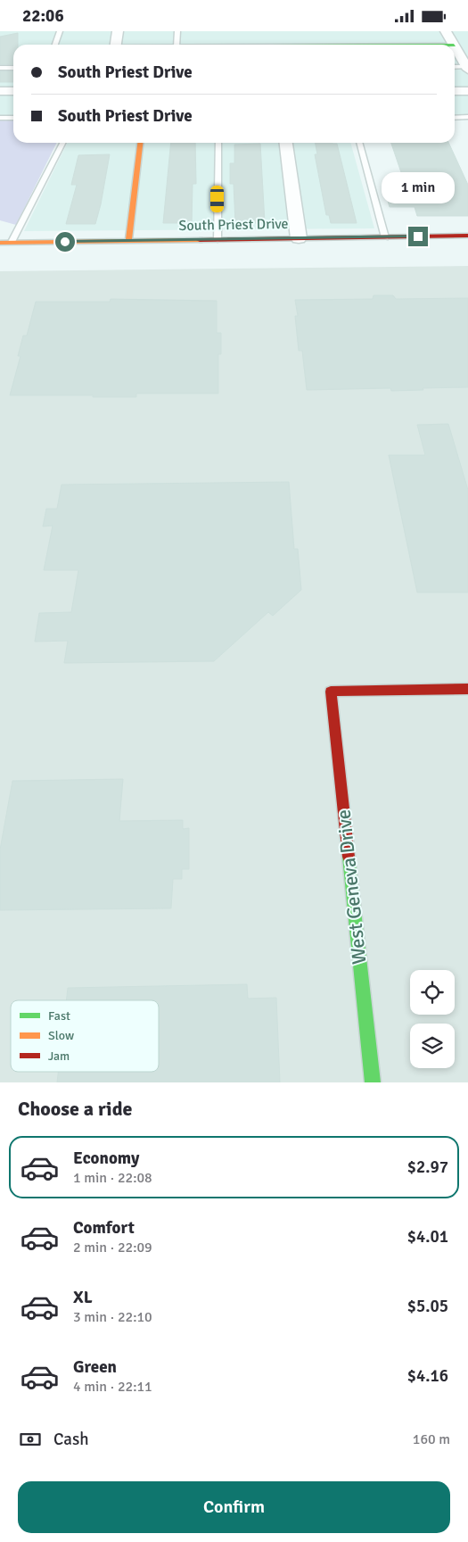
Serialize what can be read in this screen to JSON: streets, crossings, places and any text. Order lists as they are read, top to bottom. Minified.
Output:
{"streets":{"street":["South Priest Drive","West Geneva Drive"]},"legend":["Fast","Slow","Jam"],"page":{"status":"22:06","banner":["South Priest Drive","South Priest Drive"],"bubble":"1 min","heading":"Choose a ride","list":[{"name":"Economy","note":"1 min · 22:08","value":"$2.97"},{"name":"Comfort","note":"2 min · 22:09","value":"$4.01"},{"name":"XL","note":"3 min · 22:10","value":"$5.05"},{"name":"Green","note":"4 min · 22:11","value":"$4.16"}],"pay":["Cash","160 m"],"buttons":"Confirm"}}
